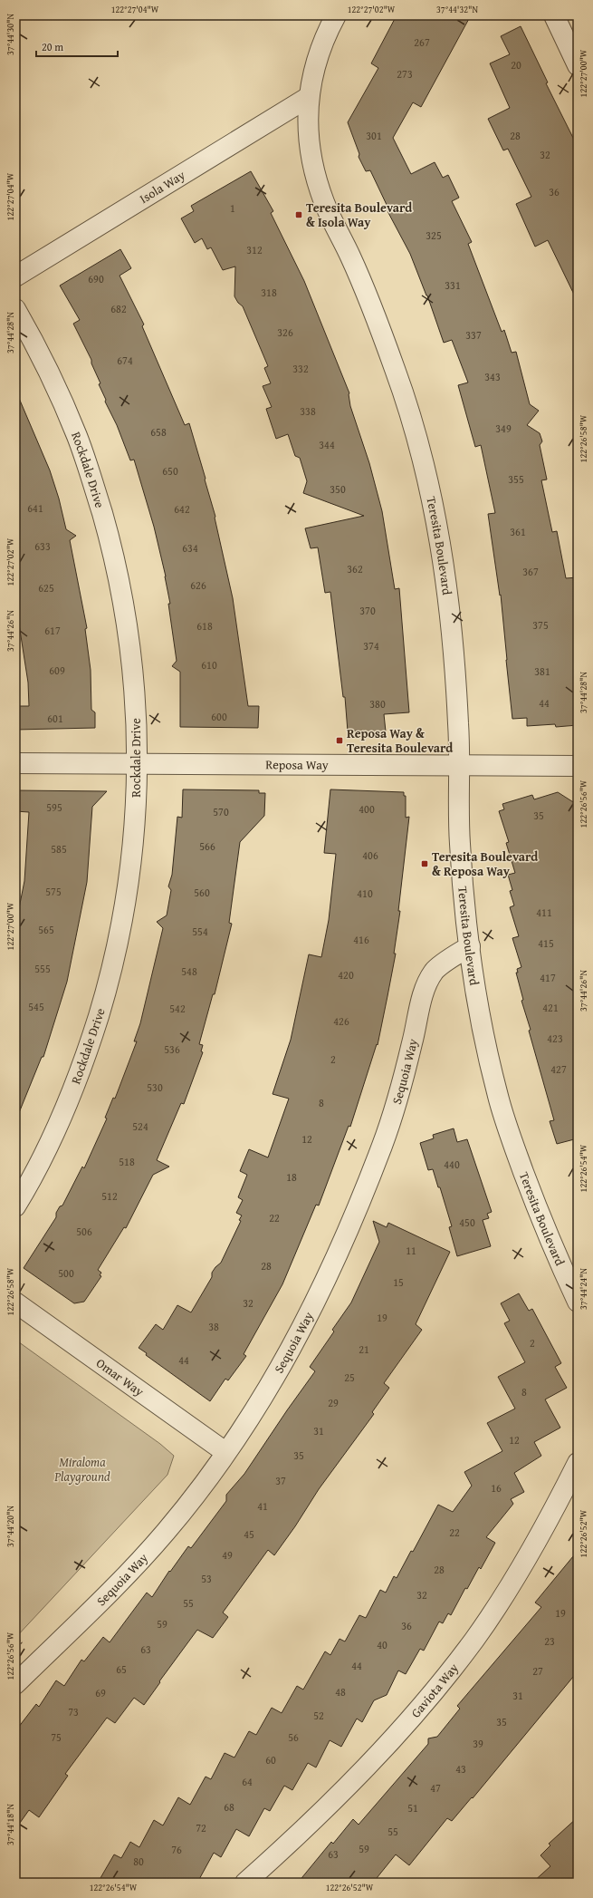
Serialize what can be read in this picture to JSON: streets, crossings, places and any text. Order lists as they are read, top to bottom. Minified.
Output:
{"streets":{"street":["Isola Way","Rockdale Drive","Teresita Boulevard","Reposa Way","Sequoia Way","Omar Way","Gaviota Way"]},"crossings":[["Isola Way","Teresita Boulevard"],["Rockdale Drive","Reposa Way"],["Teresita Boulevard","Reposa Way"],["Teresita Boulevard","Sequoia Way"],["Sequoia Way","Omar Way"]],"parks":["Miraloma Playground"],"places":{"transit":["Teresita Boulevard & Isola Way","Reposa Way & Teresita Boulevard","Teresita Boulevard & Reposa Way"]},"house_numbers":["267","20","273","301","28","32","36","1","325","312","690","331","318","682","326","337","674","332","343","338","349","658","344","650","355","350","641","642","361","633","634","362","367","626","625","370","375","618","617","374","610","609","381","44","380","600","601","595","400","570","35","566","585","406","575","560","410","411","565","554","416","415","555","548","420","417","545","421","542","426","423","536","2","427","530","8","524","12","518","440","18","512","22","450","506","11","28","500","15","32","19","38","2","21","44","25","8","29","31","12","35","37","16","41","22","45","49","28","53","32","55","19","59","36","23","40","63","44","65","27","48","69","31","73","52","35","75","56","39","60","43","64","47","68","51","72","55","59","76","63","80"],"scale_bar":"20 m","coordinates":["122°27'04\"W","122°27'02\"W","37°44'32\"N","37°44'30\"N","122°27'00\"W","37°44'28\"N","122°26'58\"W","37°44'26\"N","122°26'56\"W","122°26'54\"W","37°44'24\"N","37°44'20\"N","122°26'52\"W","37°44'18\"N"]}
